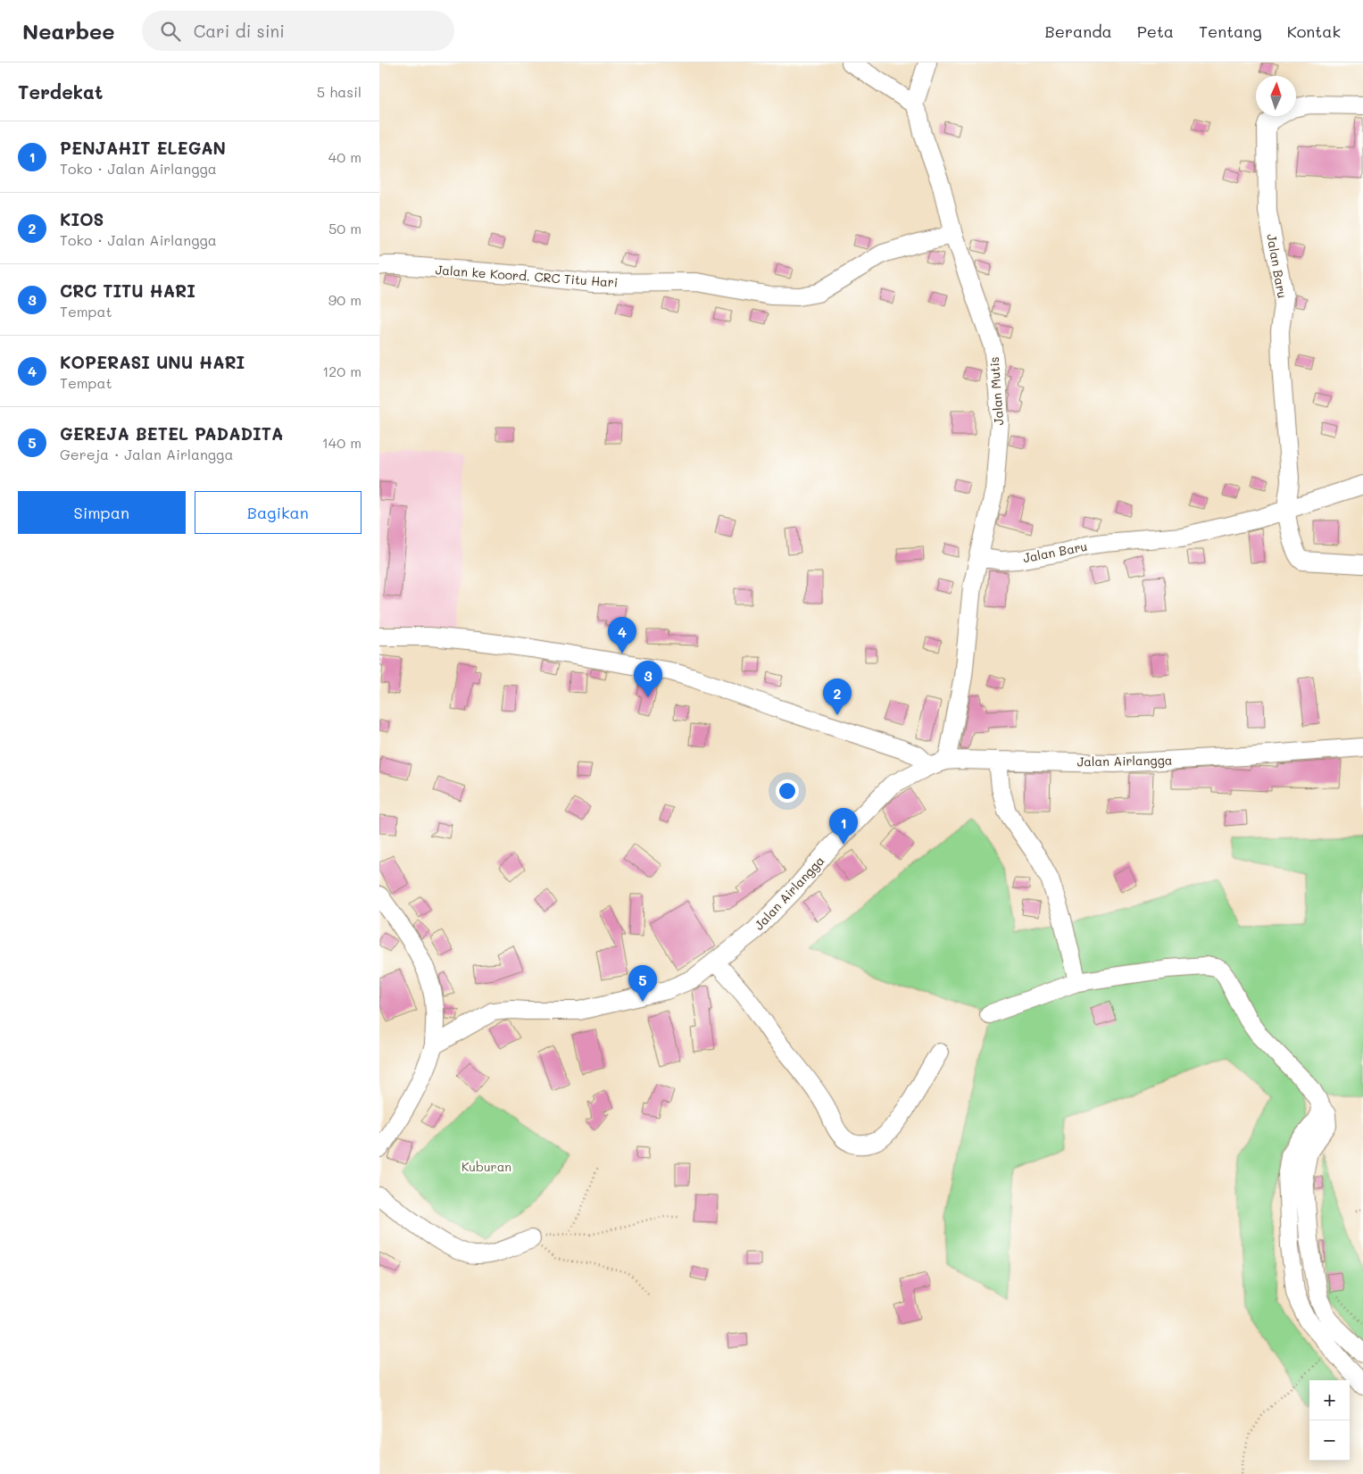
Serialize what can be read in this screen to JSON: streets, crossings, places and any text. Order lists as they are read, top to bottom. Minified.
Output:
{"streets":{"street":["Jalan Baru","Jalan ke Koord. CRC Titu Hari","Jalan Mutis","Jalan Airlangga"]},"crossings":[["Jalan Baru","Jalan Mutis"],["Jalan ke Koord. CRC Titu Hari","Jalan Mutis"],["Jalan Mutis","Jalan Airlangga"]],"parks":["Kuburan"],"north":"top","page":{"header":"Nearbee","search":"Cari di sini","nav":["Beranda","Peta","Tentang","Kontak"],"heading":["Terdekat","5 hasil"],"list":[{"mark":"1","name":"PENJAHIT ELEGAN","note":"Toko · Jalan Airlangga","value":"40 m"},{"mark":"2","name":"KIOS","note":"Toko · Jalan Airlangga","value":"50 m"},{"mark":"3","name":"CRC TITU HARI","note":"Tempat","value":"90 m"},{"mark":"4","name":"KOPERASI UNU HARI","note":"Tempat","value":"120 m"},{"mark":"5","name":"GEREJA BETEL PADADITA","note":"Gereja · Jalan Airlangga","value":"140 m"}],"buttons":["Simpan","Bagikan"],"pins":["4","3","2","1","5"],"map_buttons":["+","−"]}}
